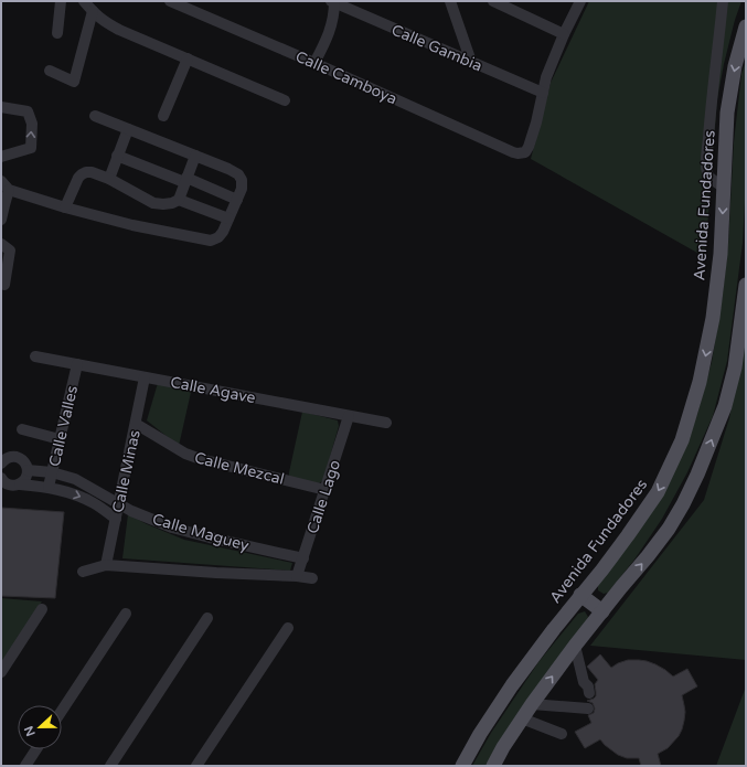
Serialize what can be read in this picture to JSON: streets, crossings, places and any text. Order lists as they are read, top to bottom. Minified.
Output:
{"streets":{"main road":["Avenida Fundadores"],"street":["Calle Gambia","Calle Camboya","Calle Agave","Calle Valles","Calle Mezcal","Calle Minas","Calle Lago","Calle Maguey"]},"crossings":[["Calle Gambia","Calle Camboya"],["Calle Agave","Calle Valles"],["Calle Agave","Calle Minas"],["Calle Agave","Calle Lago"],["Calle Valles","Calle Maguey"],["Calle Mezcal","Calle Minas"],["Calle Mezcal","Calle Lago"],["Calle Minas","Calle Maguey"],["Calle Lago","Calle Maguey"]],"north":"left"}
